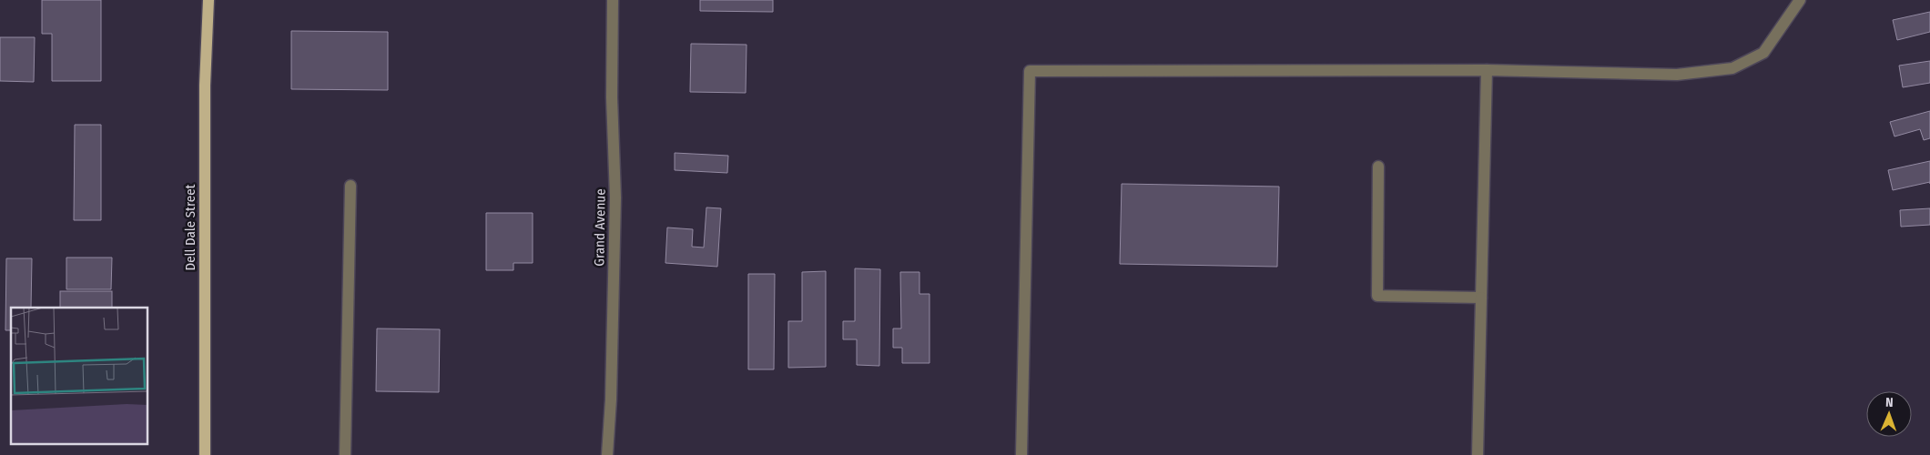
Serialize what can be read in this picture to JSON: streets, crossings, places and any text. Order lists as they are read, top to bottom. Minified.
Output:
{"streets":{"main road":["Dell Dale Street"],"street":["Grand Avenue"]},"north":"top"}
